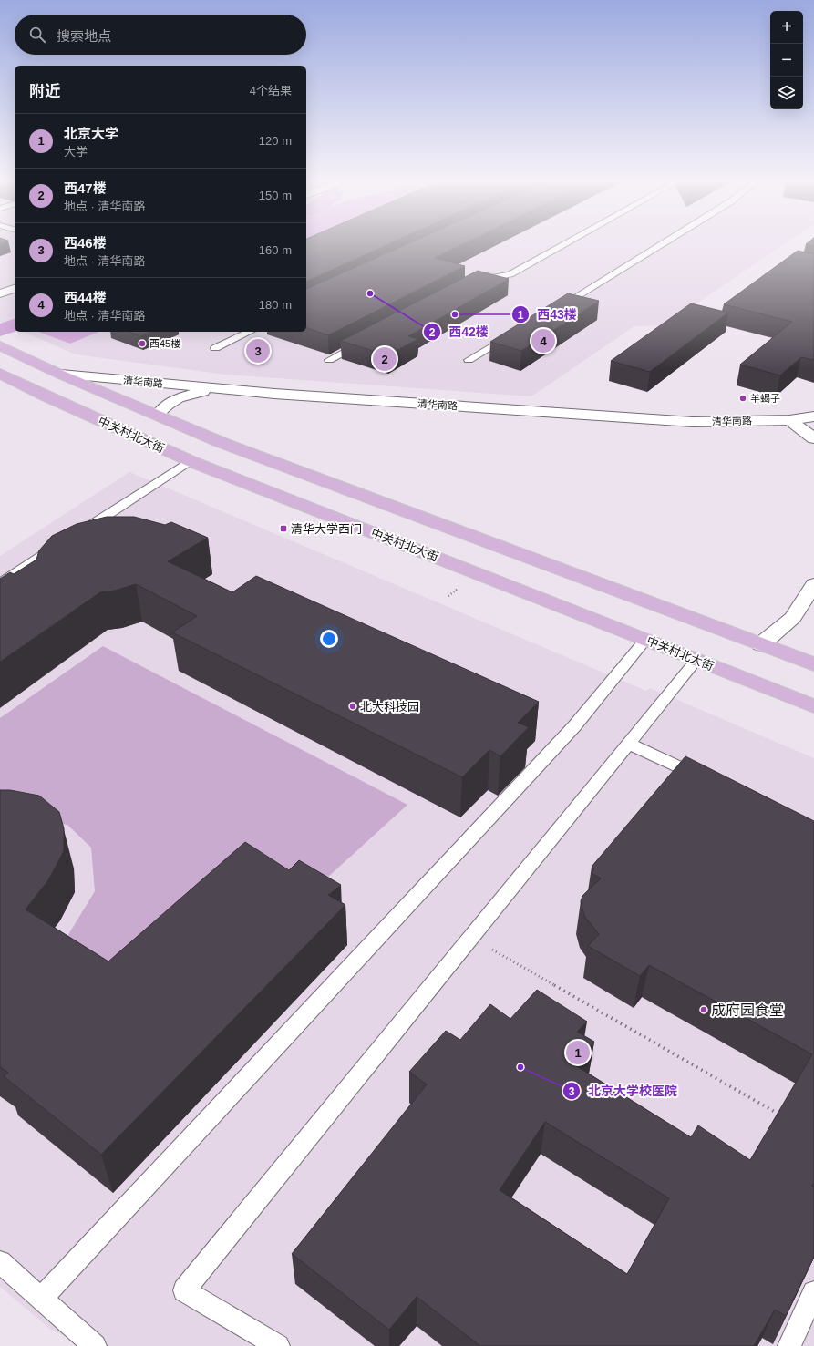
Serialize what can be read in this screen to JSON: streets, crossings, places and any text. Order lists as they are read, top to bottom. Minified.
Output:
{"streets":{"main road":["中关村北大街"],"street":["清华南路"]},"places":{"other":["西42楼","西43楼","西45楼","羊蝎子","北大科技园","成府园食堂","北京大学校医院"],"transit":["清华大学西门"]},"page":{"map_buttons":["+","−"],"search":"搜索地点","heading":["附近","4个结果"],"list":[{"mark":"1","name":"北京大学","note":"大学","value":"120 m"},{"mark":"2","name":"西47楼","note":"地点 · 清华南路","value":"150 m"},{"mark":"3","name":"西46楼","note":"地点 · 清华南路","value":"160 m"},{"mark":"4","name":"西44楼","note":"地点 · 清华南路","value":"180 m"}],"pins":["4","3","2","1"]}}
